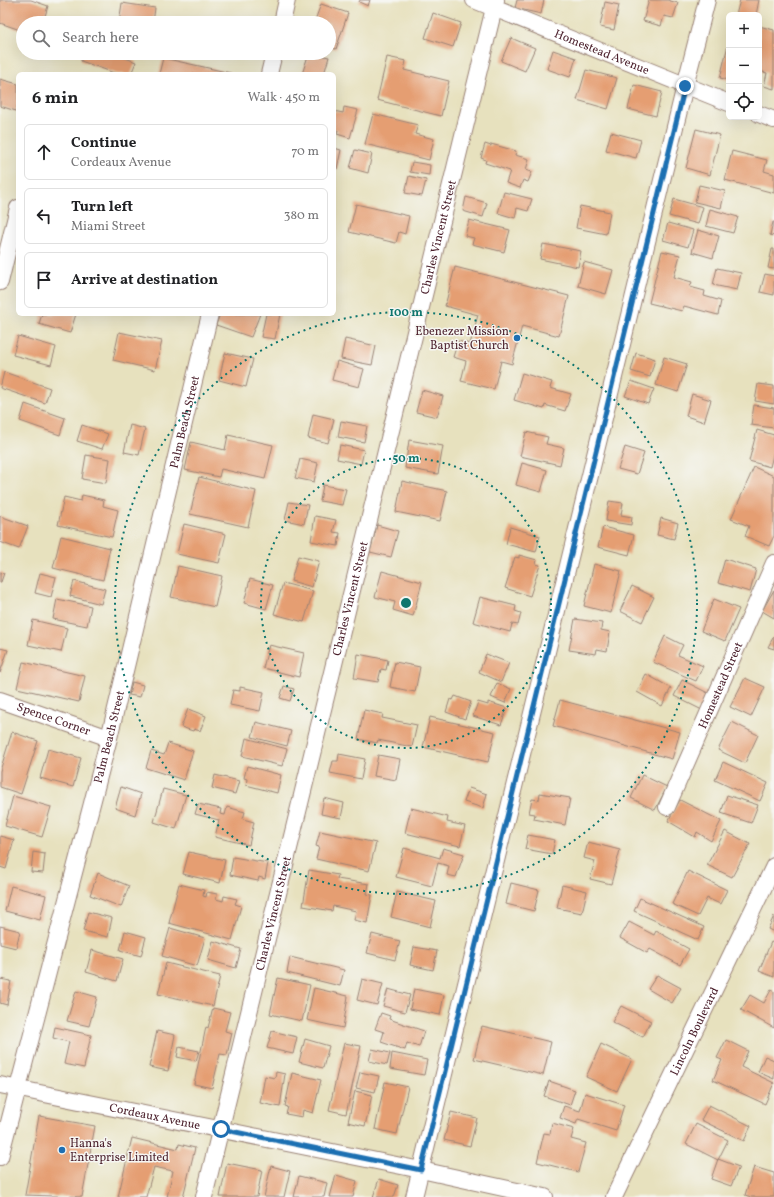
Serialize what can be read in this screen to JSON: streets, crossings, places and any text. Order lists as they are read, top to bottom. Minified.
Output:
{"streets":{"street":["Homestead Avenue","Charles Vincent Street","Palm Beach Street","Homestead Street","Spence Corner","Lincoln Boulevard","Cordeaux Avenue"]},"crossings":[["Homestead Avenue","Charles Vincent Street"],["Charles Vincent Street","Cordeaux Avenue"],["Palm Beach Street","Spence Corner"],["Palm Beach Street","Cordeaux Avenue"]],"places":["Ebenezer Mission Baptist Church","Hanna's Enterprise Limited"],"page":{"map_buttons":["+","−"],"search":"Search here","heading":["6 min","Walk · 450 m"],"list":[["Continue","Cordeaux Avenue","70 m"],["Turn left","Miami Street","380 m"],"Arrive at destination"]},"rings":["100 m","50 m"]}
